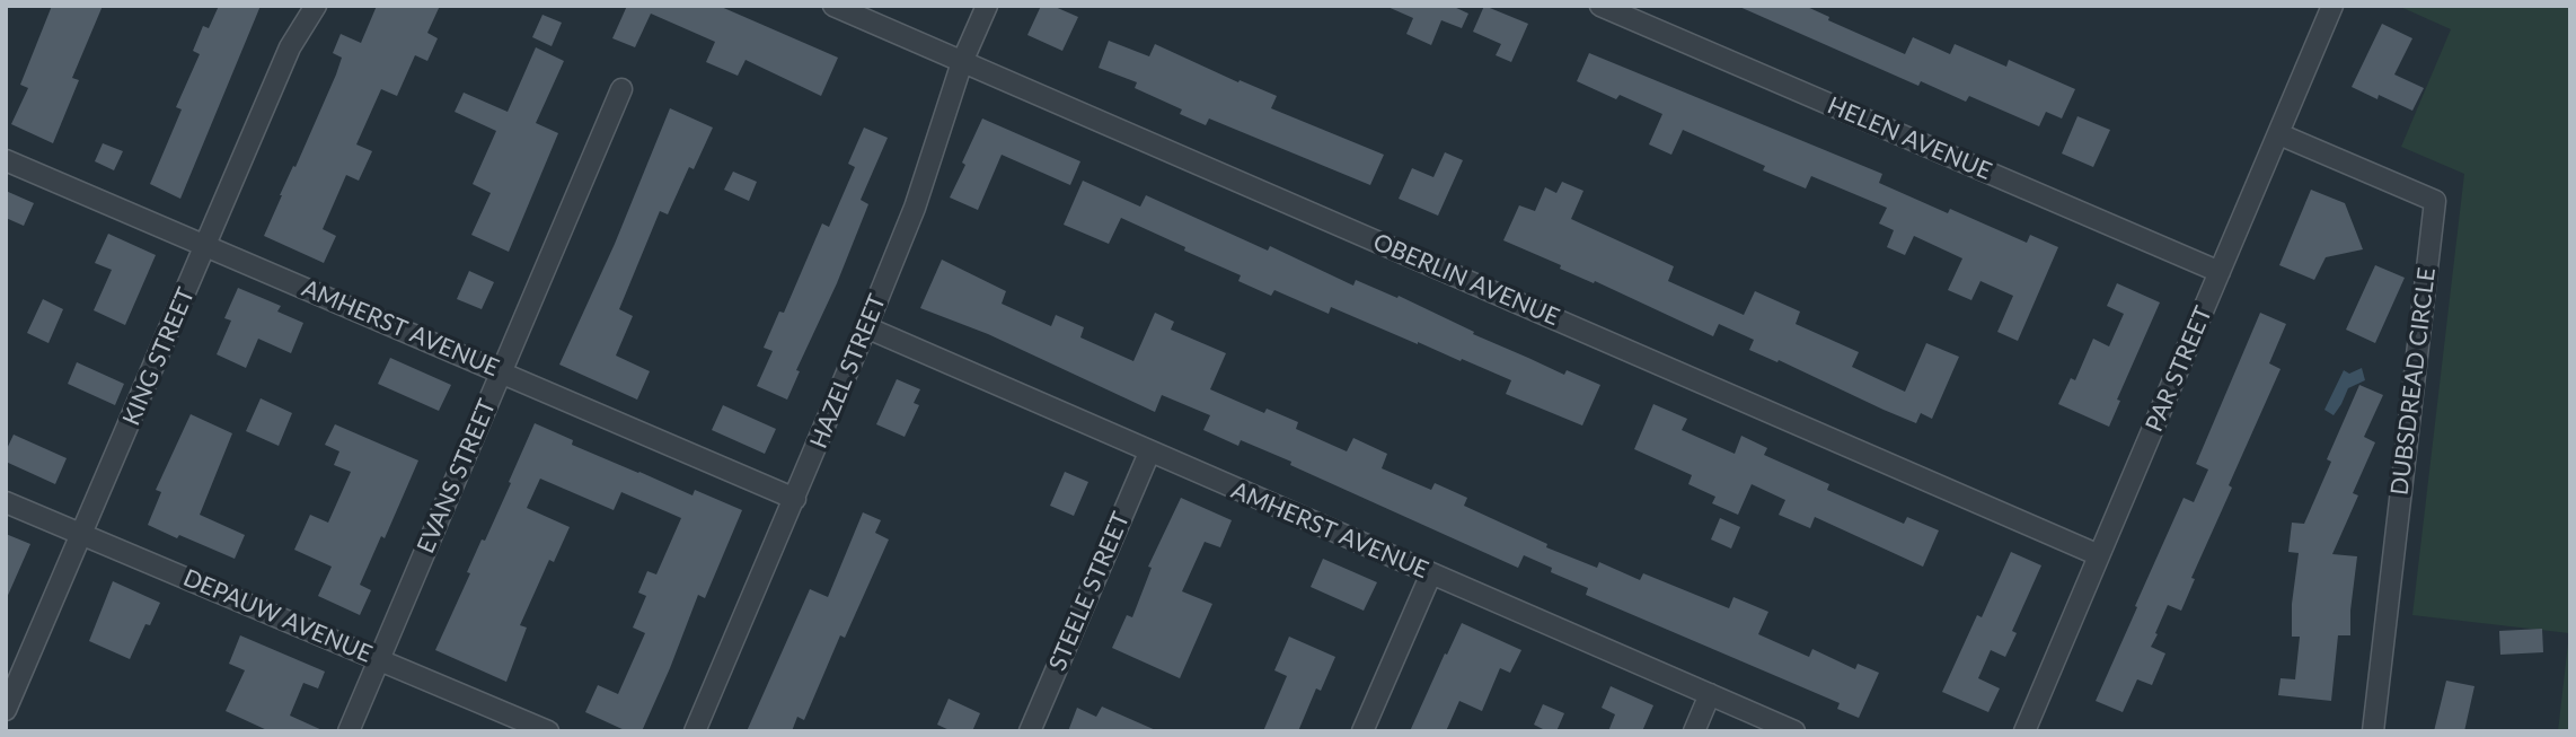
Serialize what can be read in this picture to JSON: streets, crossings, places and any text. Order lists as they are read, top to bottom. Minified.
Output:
{"streets":{"street":["HELEN AVENUE","OBERLIN AVENUE","AMHERST AVENUE","KING STREET","PAR STREET","HAZEL STREET","DUBSDREAD CIRCLE","EVANS STREET","STEELE STREET","DEPAUW AVENUE"]},"crossings":[["HELEN AVENUE","PAR STREET"],["OBERLIN AVENUE","PAR STREET"],["OBERLIN AVENUE","HAZEL STREET"],["AMHERST AVENUE","KING STREET"],["AMHERST AVENUE","HAZEL STREET"],["AMHERST AVENUE","EVANS STREET"],["AMHERST AVENUE","STEELE STREET"],["KING STREET","DEPAUW AVENUE"],["PAR STREET","DUBSDREAD CIRCLE"],["EVANS STREET","DEPAUW AVENUE"]]}
